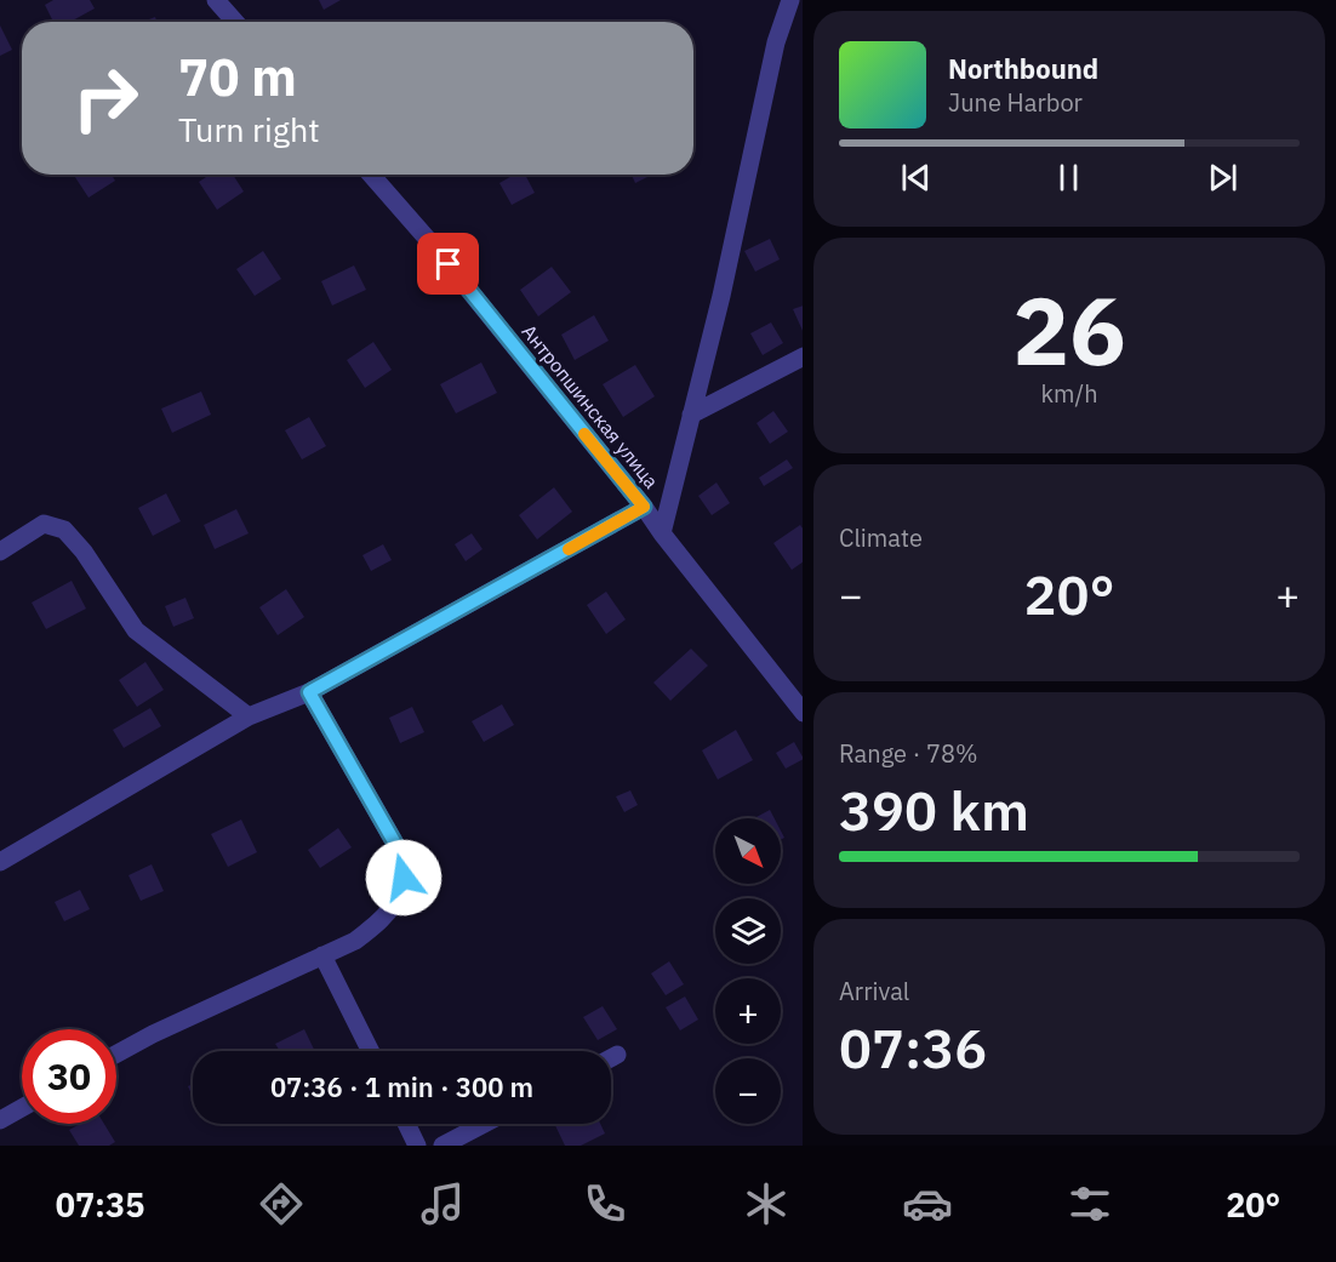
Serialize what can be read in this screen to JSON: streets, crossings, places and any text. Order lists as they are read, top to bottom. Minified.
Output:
{"streets":{"street":["Антропшинская улица"]},"north":"bottom right","page":{"turn":["70 m","Turn right"],"song":["Northbound","June Harbor"],"tile":[["26","km/h"],"Climate",["Range · 78%","390 km"],["Arrival","07:36"]],"heat":["−","20°","+"],"map_buttons":["+","−"],"limit":"30","trip":"07:36 · 1 min · 300 m","tabs":["07:35","20°"]}}
